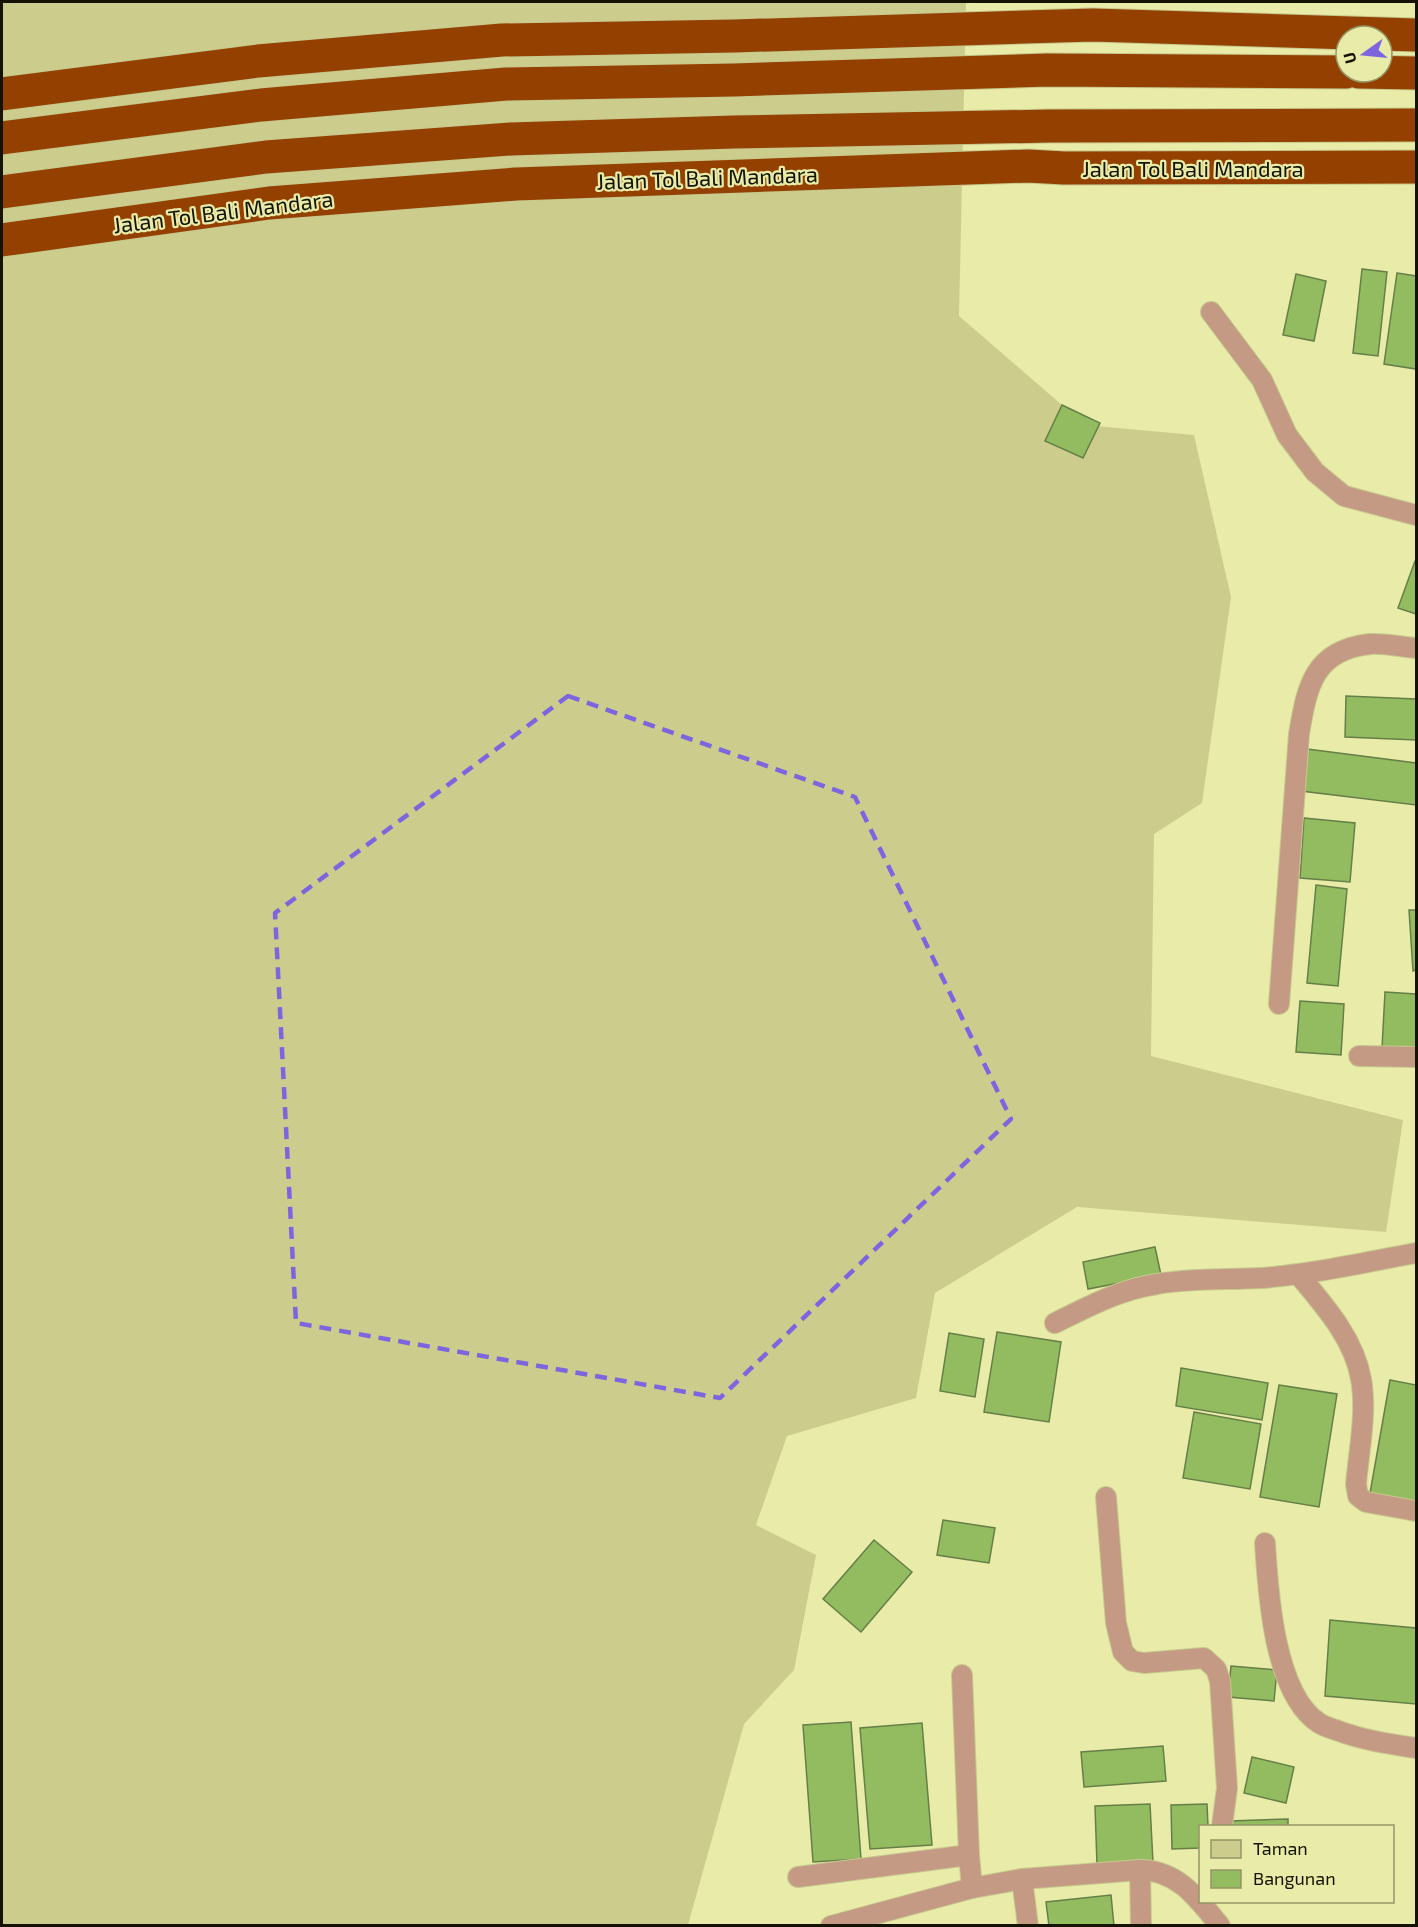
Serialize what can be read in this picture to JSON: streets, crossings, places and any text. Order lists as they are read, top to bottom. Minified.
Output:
{"streets":{"highway":["Jalan Tol Bali Mandara"]},"legend":["Taman","Bangunan"],"north":"left"}
